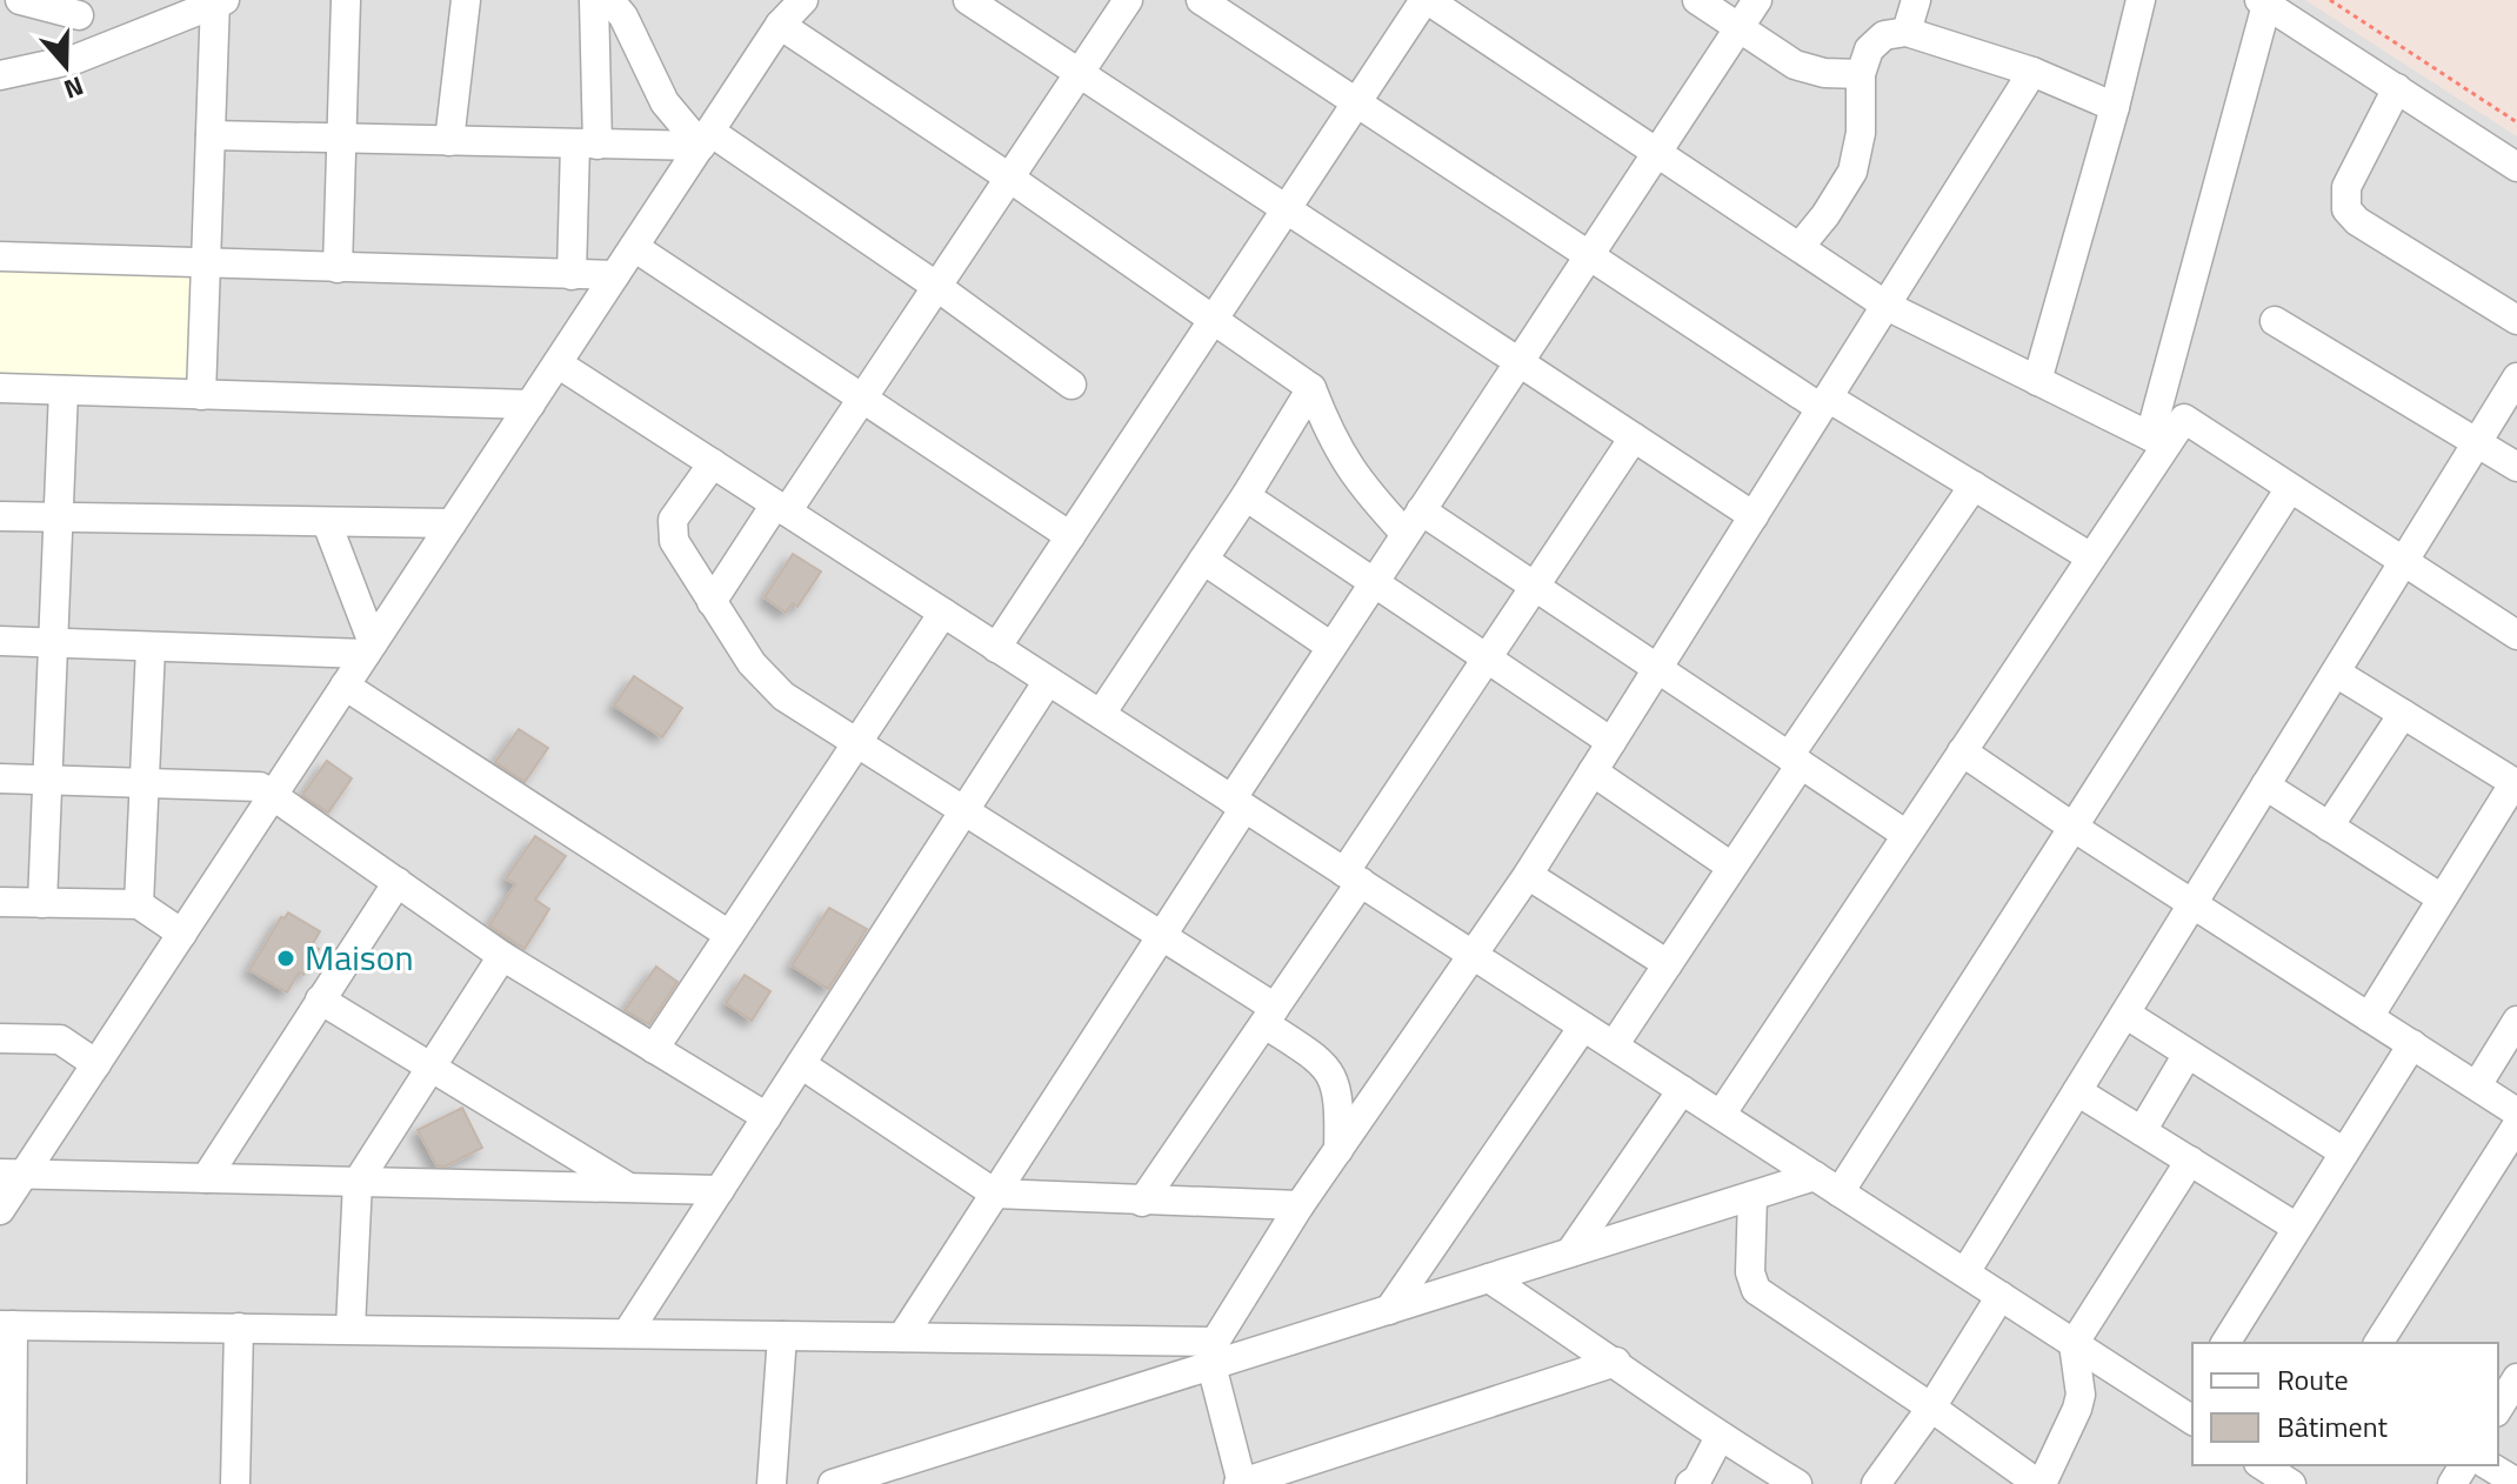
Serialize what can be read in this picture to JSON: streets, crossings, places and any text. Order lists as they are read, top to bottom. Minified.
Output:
{"places":["Maison"],"legend":["Route","Bâtiment"],"north":"bottom"}
